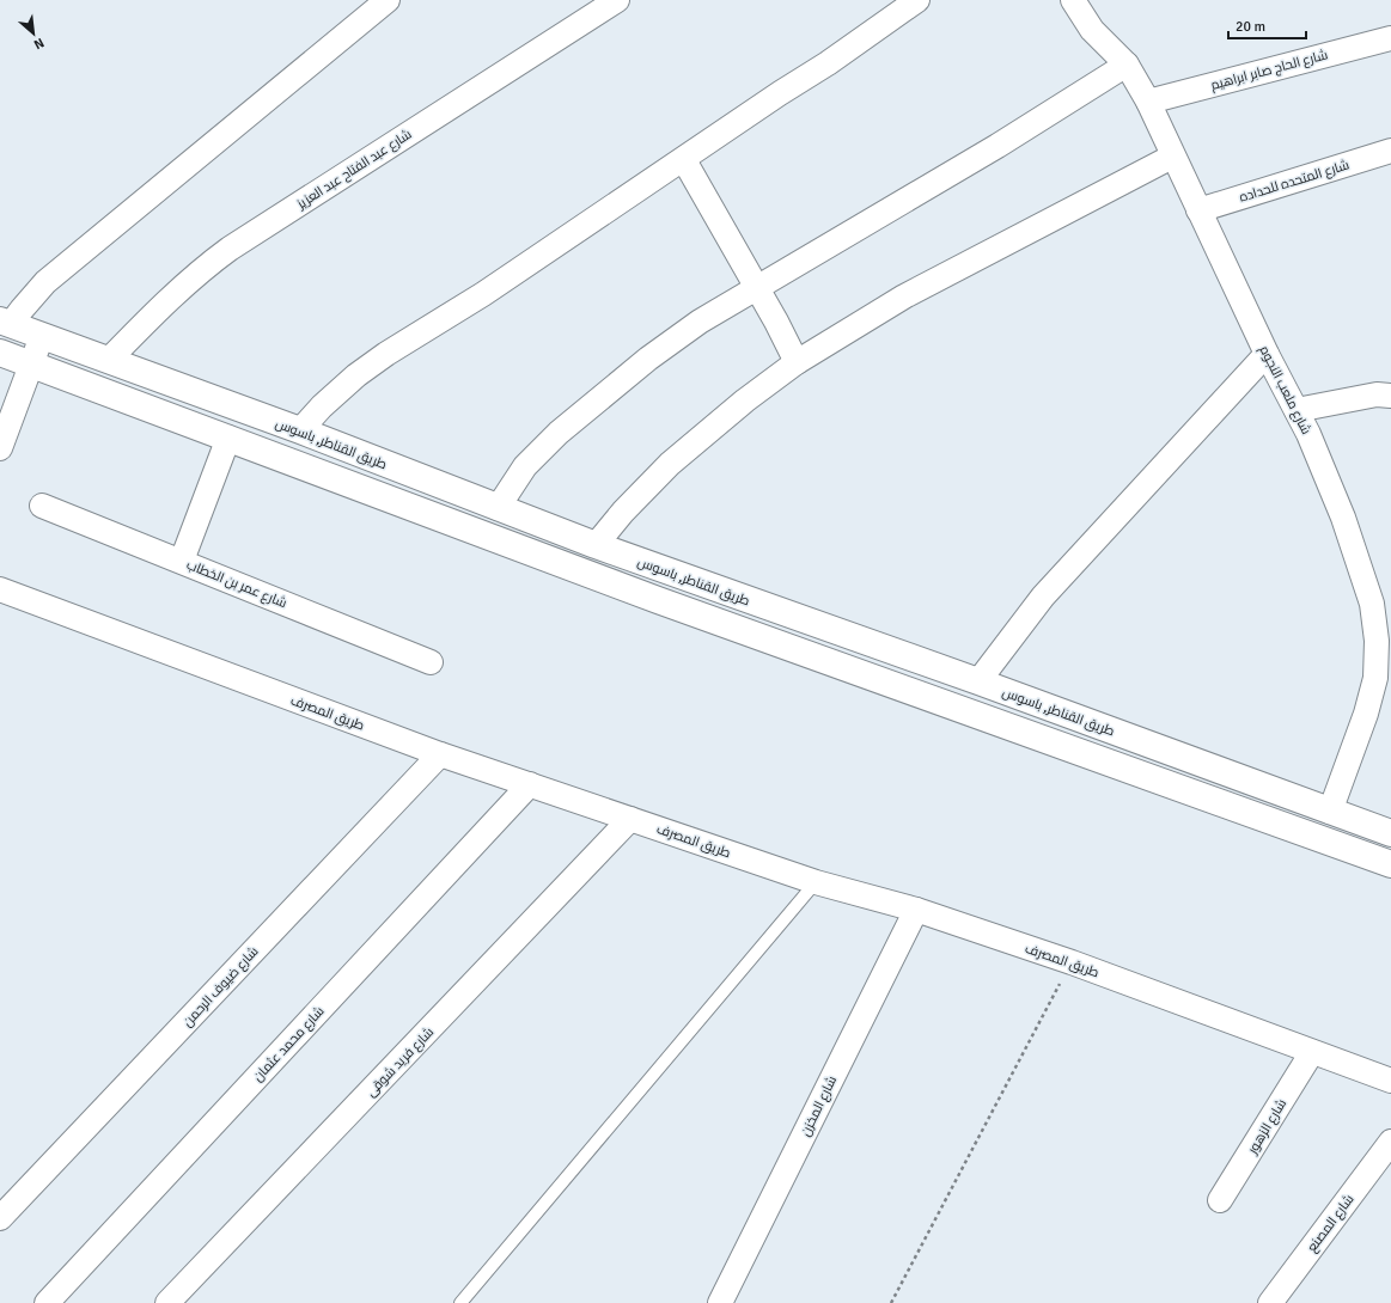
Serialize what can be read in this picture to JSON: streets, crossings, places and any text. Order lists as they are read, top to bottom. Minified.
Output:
{"streets":{"main road":["طريق القناطر, باسوس"],"street":["شارع الحاج صابر ابراهيم","شارع عبد الفتاح عبد العزيز","شارع المتحده للحداده","شارع ملعب النجوم","شارع عمر بن الخطاب","طريق المصرف","شارع ضيوف الرحمن","شارع محمد عثمان","شارع فريد شوقى","شارع المخزن","شارع الزهور","شارع المصنع"]},"crossings":[["شارع الحاج صابر ابراهيم","شارع ملعب النجوم"],["شارع عبد الفتاح عبد العزيز","طريق القناطر, باسوس"],["شارع المتحده للحداده","شارع ملعب النجوم"],["شارع ملعب النجوم","طريق القناطر, باسوس"],["طريق المصرف","شارع ضيوف الرحمن"],["طريق المصرف","شارع محمد عثمان"],["طريق المصرف","شارع فريد شوقى"],["طريق المصرف","شارع المخزن"],["طريق المصرف","شارع الزهور"]],"scale_bar":"20 m","north":"bottom right"}
